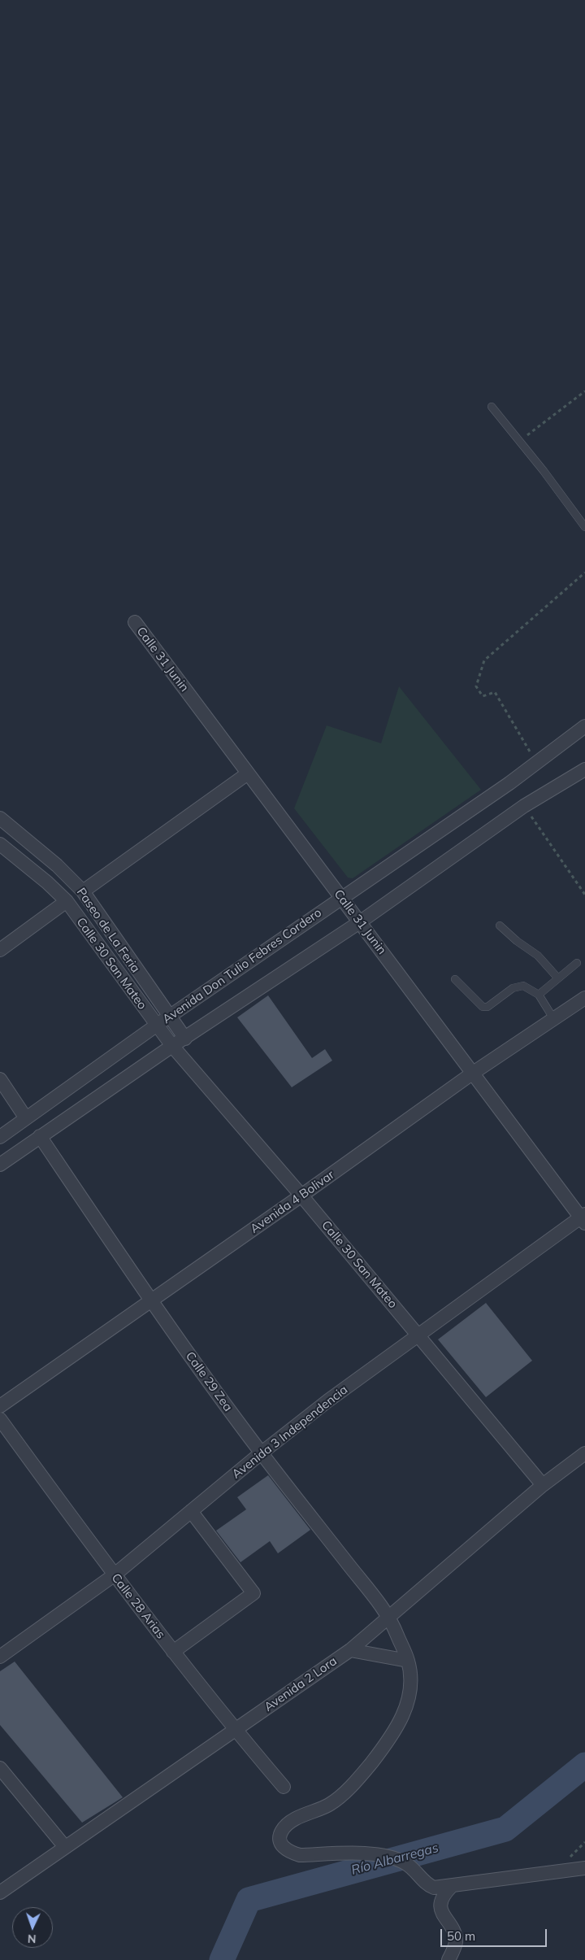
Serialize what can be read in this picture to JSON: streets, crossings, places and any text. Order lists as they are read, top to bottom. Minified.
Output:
{"streets":{"street":["Calle 31 Junin","Paseo de La Feria","Calle 30 San Mateo","Avenida Don Tulio Febres Cordero","Avenida 4 Bolivar","Calle 29 Zea","Avenida 3 Independencia","Calle 28 Arias","Avenida 2 Lora"]},"crossings":[["Calle 31 Junin","Avenida Don Tulio Febres Cordero"],["Calle 31 Junin","Avenida 4 Bolivar"],["Calle 31 Junin","Avenida 3 Independencia"],["Paseo de La Feria","Calle 30 San Mateo"],["Paseo de La Feria","Avenida Don Tulio Febres Cordero"],["Calle 30 San Mateo","Avenida Don Tulio Febres Cordero"],["Calle 30 San Mateo","Avenida 4 Bolivar"],["Calle 30 San Mateo","Avenida 3 Independencia"],["Calle 30 San Mateo","Avenida 2 Lora"],["Avenida 4 Bolivar","Calle 29 Zea"],["Calle 29 Zea","Avenida 3 Independencia"],["Calle 29 Zea","Avenida 2 Lora"],["Avenida 3 Independencia","Calle 28 Arias"],["Calle 28 Arias","Avenida 2 Lora"]],"water":["Río Albarregas"],"scale_bar":"50 m","north":"bottom"}
